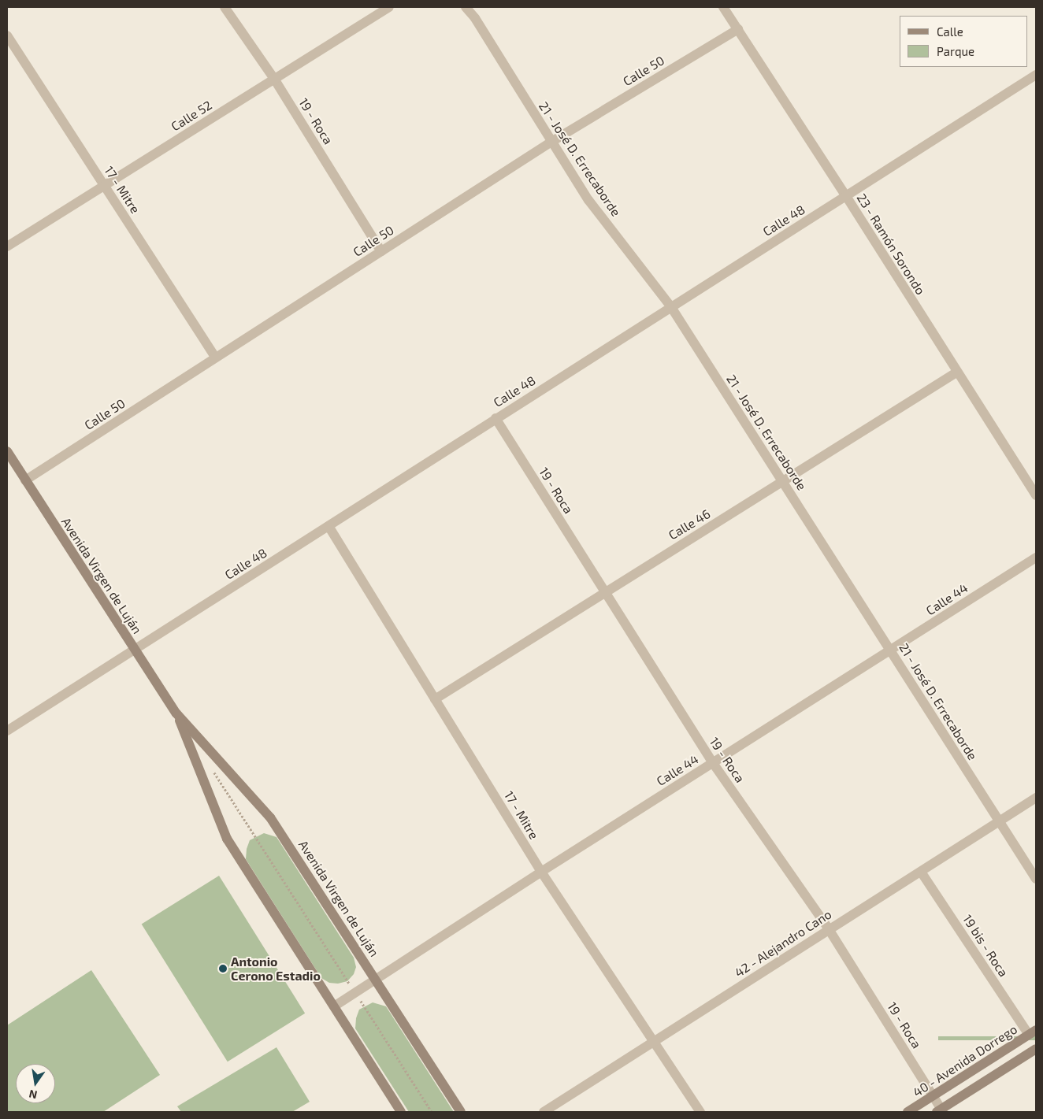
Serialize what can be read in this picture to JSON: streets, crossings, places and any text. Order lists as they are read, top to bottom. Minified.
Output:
{"streets":{"street":["Calle 50","Calle 52","19 - Roca","21 - José D. Errecaborde","17 - Mitre","Calle 48","23 - Ramón Sorondo","Calle 46","Avenida Virgen de Luján","Calle 44","42 - Alejandro Cano","19 bis - Roca","40 - Avenida Dorrego"]},"crossings":[["Calle 50","19 - Roca"],["Calle 50","21 - José D. Errecaborde"],["Calle 50","17 - Mitre"],["Calle 50","23 - Ramón Sorondo"],["Calle 50","Avenida Virgen de Luján"],["Calle 52","19 - Roca"],["Calle 52","17 - Mitre"],["19 - Roca","Calle 48"],["19 - Roca","Calle 46"],["19 - Roca","Calle 44"],["19 - Roca","42 - Alejandro Cano"],["19 - Roca","40 - Avenida Dorrego"],["21 - José D. Errecaborde","Calle 48"],["21 - José D. Errecaborde","Calle 46"],["21 - José D. Errecaborde","Calle 44"],["21 - José D. Errecaborde","42 - Alejandro Cano"],["17 - Mitre","Calle 48"],["17 - Mitre","Calle 46"],["17 - Mitre","Calle 44"],["17 - Mitre","42 - Alejandro Cano"],["Calle 48","23 - Ramón Sorondo"],["Calle 48","Avenida Virgen de Luján"],["23 - Ramón Sorondo","Calle 46"],["Avenida Virgen de Luján","Calle 44"],["42 - Alejandro Cano","19 bis - Roca"],["19 bis - Roca","40 - Avenida Dorrego"]],"places":["Antonio Cerono Estadio"],"legend":["Calle","Parque"],"north":"bottom"}
